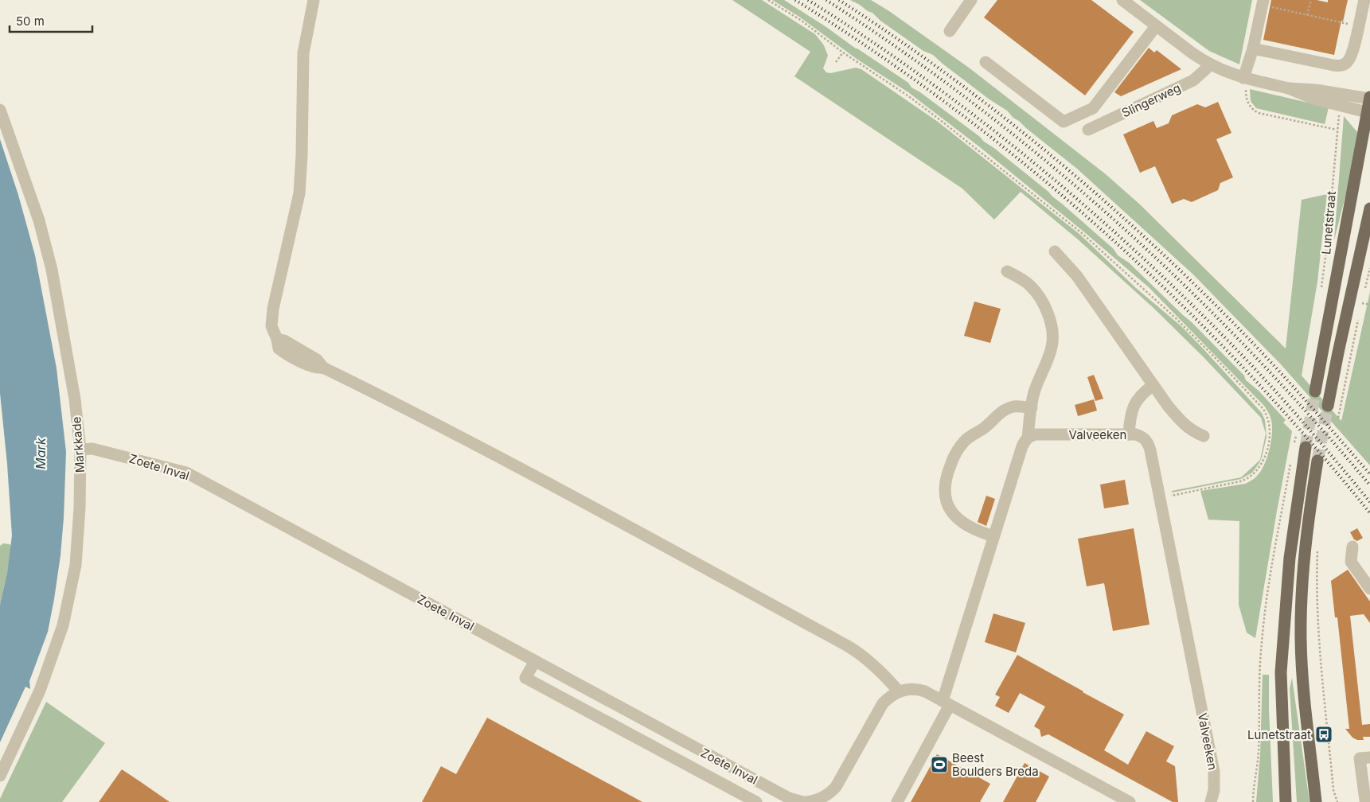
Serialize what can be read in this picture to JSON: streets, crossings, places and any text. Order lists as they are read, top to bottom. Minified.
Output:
{"streets":{"main road":["Lunetstraat"],"street":["Slingerweg","Valveeken","Markkade","Zoete Inval"]},"crossings":[["Markkade","Zoete Inval"]],"water":["Mark"],"places":{"bus stop":["Lunetstraat"],"sports":["Beest Boulders Breda"]},"scale_bar":"50 m"}
